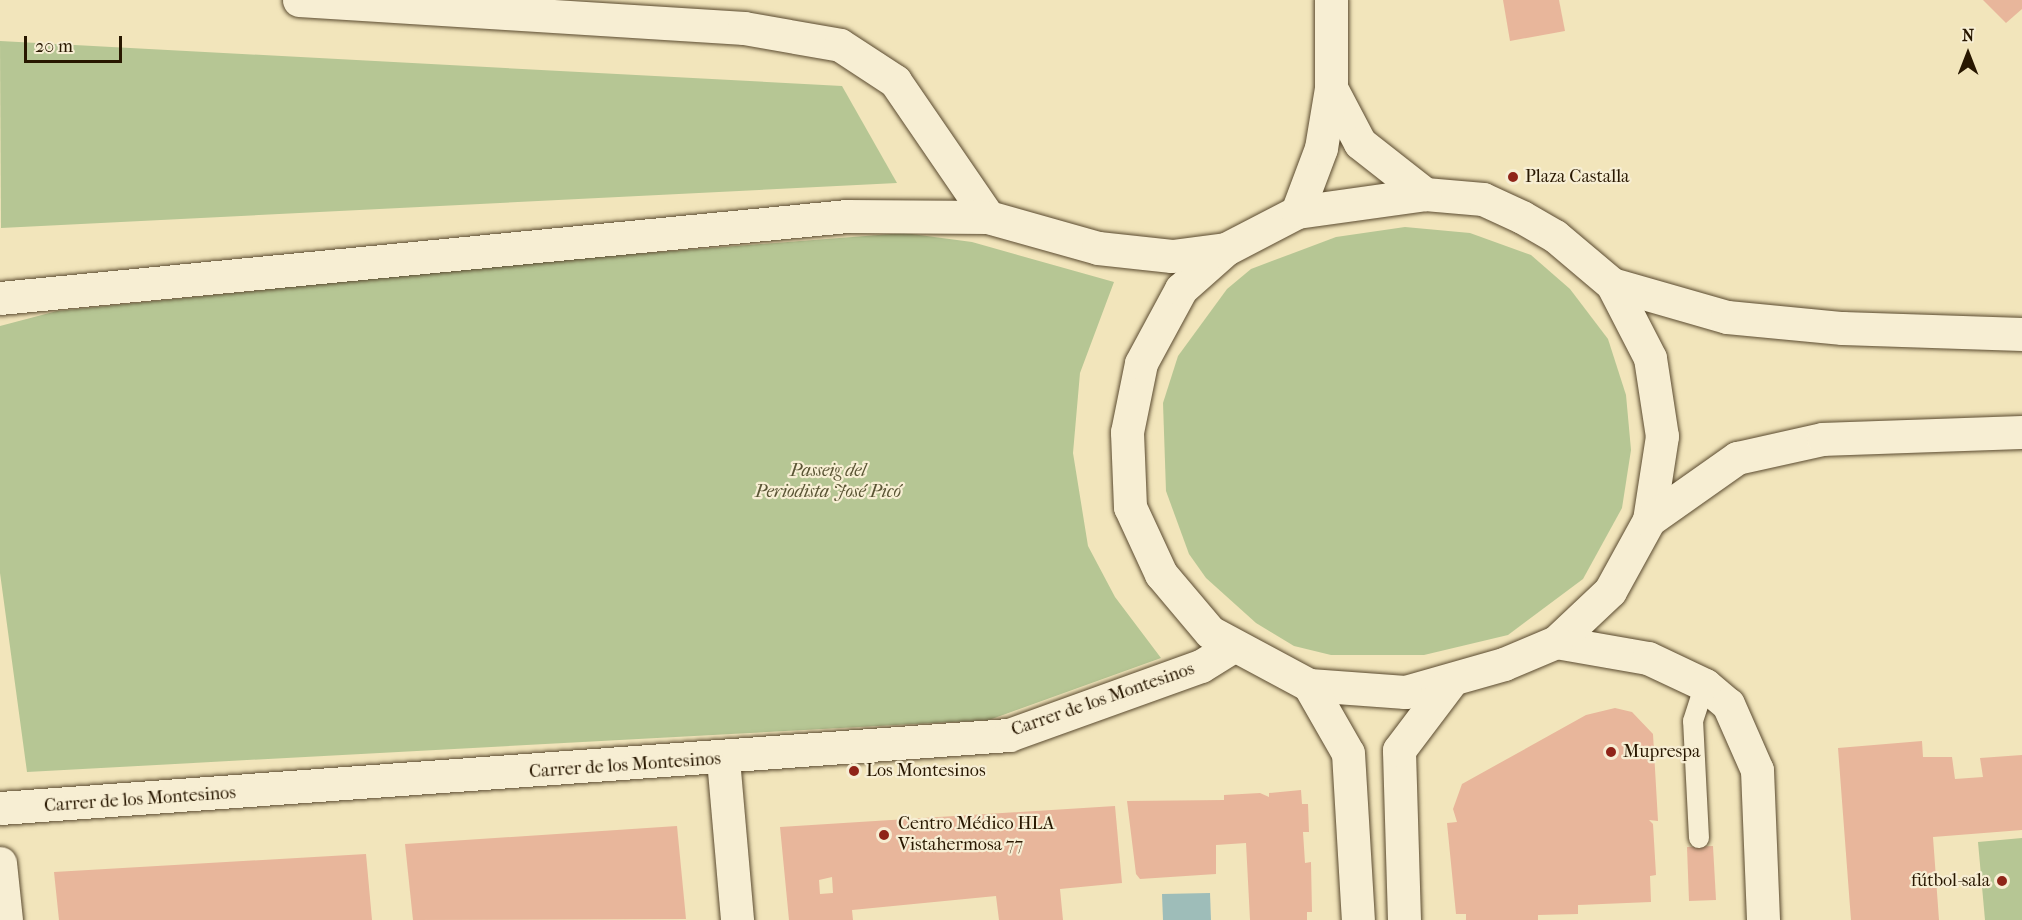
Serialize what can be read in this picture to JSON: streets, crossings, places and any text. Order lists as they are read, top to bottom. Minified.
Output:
{"streets":{"main road":["Carrer de los Montesinos"]},"parks":["Passeig del Periodista José Picó"],"places":["Plaza Castalla","Muprespa","Los Montesinos","Centro Médico HLA Vistahermosa 77","fútbol-sala"],"scale_bar":"20 m","north":"top"}
